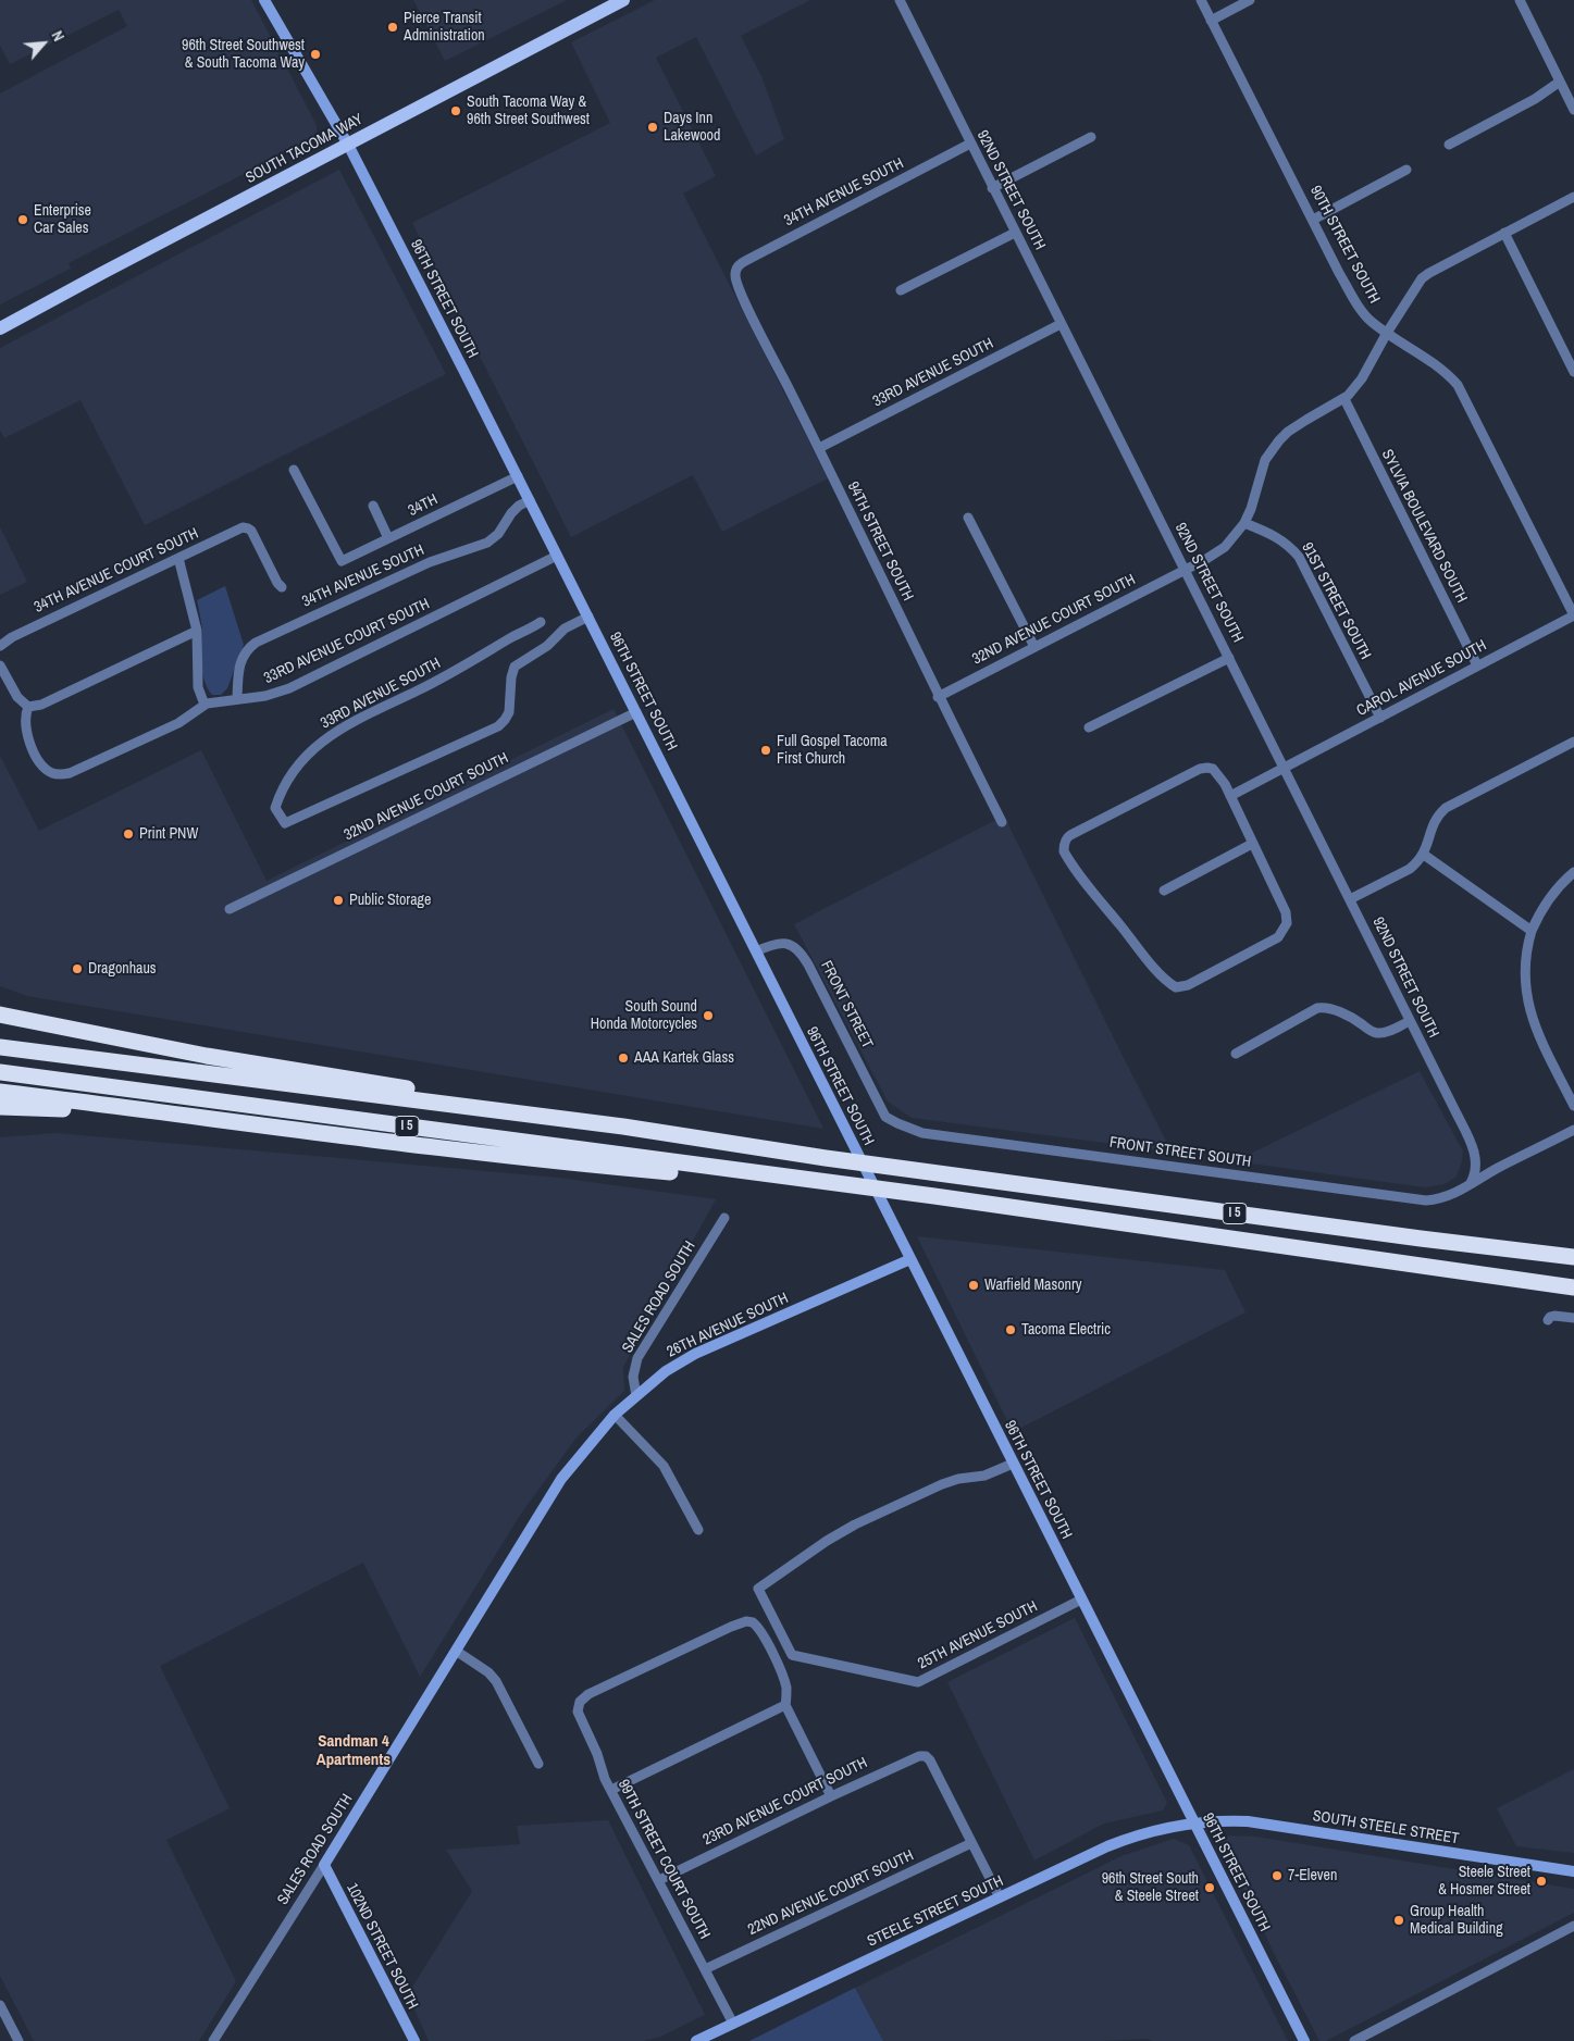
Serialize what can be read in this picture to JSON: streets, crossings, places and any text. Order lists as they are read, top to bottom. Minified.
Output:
{"streets":{"highway":["I 5"],"main road":["SOUTH TACOMA WAY","96TH STREET SOUTH","SALES ROAD SOUTH","26TH AVENUE SOUTH","SOUTH STEELE STREET","STEELE STREET SOUTH","102ND STREET SOUTH"],"street":["92ND STREET SOUTH","34TH AVENUE SOUTH","90TH STREET SOUTH","33RD AVENUE SOUTH","34TH","SYLVIA BOULEVARD SOUTH","94TH STREET SOUTH","34TH AVENUE COURT SOUTH","91ST STREET SOUTH","32ND AVENUE COURT SOUTH","33RD AVENUE COURT SOUTH","CAROL AVENUE SOUTH","FRONT STREET","FRONT STREET SOUTH","25TH AVENUE SOUTH","23RD AVENUE COURT SOUTH","99TH STREET COURT SOUTH","22ND AVENUE COURT SOUTH"]},"crossings":[["SOUTH TACOMA WAY","96TH STREET SOUTH"],["92ND STREET SOUTH","34TH AVENUE SOUTH"],["92ND STREET SOUTH","33RD AVENUE SOUTH"],["92ND STREET SOUTH","32ND AVENUE COURT SOUTH"],["92ND STREET SOUTH","CAROL AVENUE SOUTH"],["92ND STREET SOUTH","FRONT STREET SOUTH"],["34TH AVENUE SOUTH","96TH STREET SOUTH"],["34TH AVENUE SOUTH","94TH STREET SOUTH"],["34TH AVENUE SOUTH","33RD AVENUE COURT SOUTH"],["90TH STREET SOUTH","CAROL AVENUE SOUTH"],["96TH STREET SOUTH","33RD AVENUE SOUTH"],["96TH STREET SOUTH","34TH"],["96TH STREET SOUTH","32ND AVENUE COURT SOUTH"],["96TH STREET SOUTH","33RD AVENUE COURT SOUTH"],["96TH STREET SOUTH","FRONT STREET"],["96TH STREET SOUTH","26TH AVENUE SOUTH"],["96TH STREET SOUTH","25TH AVENUE SOUTH"],["96TH STREET SOUTH","SOUTH STEELE STREET"],["96TH STREET SOUTH","STEELE STREET SOUTH"],["33RD AVENUE SOUTH","94TH STREET SOUTH"],["SYLVIA BOULEVARD SOUTH","32ND AVENUE COURT SOUTH"],["SYLVIA BOULEVARD SOUTH","CAROL AVENUE SOUTH"],["94TH STREET SOUTH","32ND AVENUE COURT SOUTH"],["91ST STREET SOUTH","32ND AVENUE COURT SOUTH"],["91ST STREET SOUTH","CAROL AVENUE SOUTH"],["FRONT STREET","FRONT STREET SOUTH"],["SALES ROAD SOUTH","26TH AVENUE SOUTH"],["SALES ROAD SOUTH","102ND STREET SOUTH"],["23RD AVENUE COURT SOUTH","99TH STREET COURT SOUTH"],["23RD AVENUE COURT SOUTH","22ND AVENUE COURT SOUTH"],["SOUTH STEELE STREET","STEELE STREET SOUTH"],["99TH STREET COURT SOUTH","22ND AVENUE COURT SOUTH"],["99TH STREET COURT SOUTH","STEELE STREET SOUTH"]],"districts":["Sandman 4 Apartments"],"places":["Pierce Transit Administration","96th Street Southwest & South Tacoma Way","South Tacoma Way & 96th Street Southwest","Days Inn Lakewood","Enterprise Car Sales","Full Gospel Tacoma First Church","Print PNW","Public Storage","Dragonhaus","South Sound Honda Motorcycles","AAA Kartek Glass","Warfield Masonry","Tacoma Electric","7-Eleven","Steele Street & Hosmer Street","96th Street South & Steele Street","Group Health Medical Building"],"north":"top right"}
